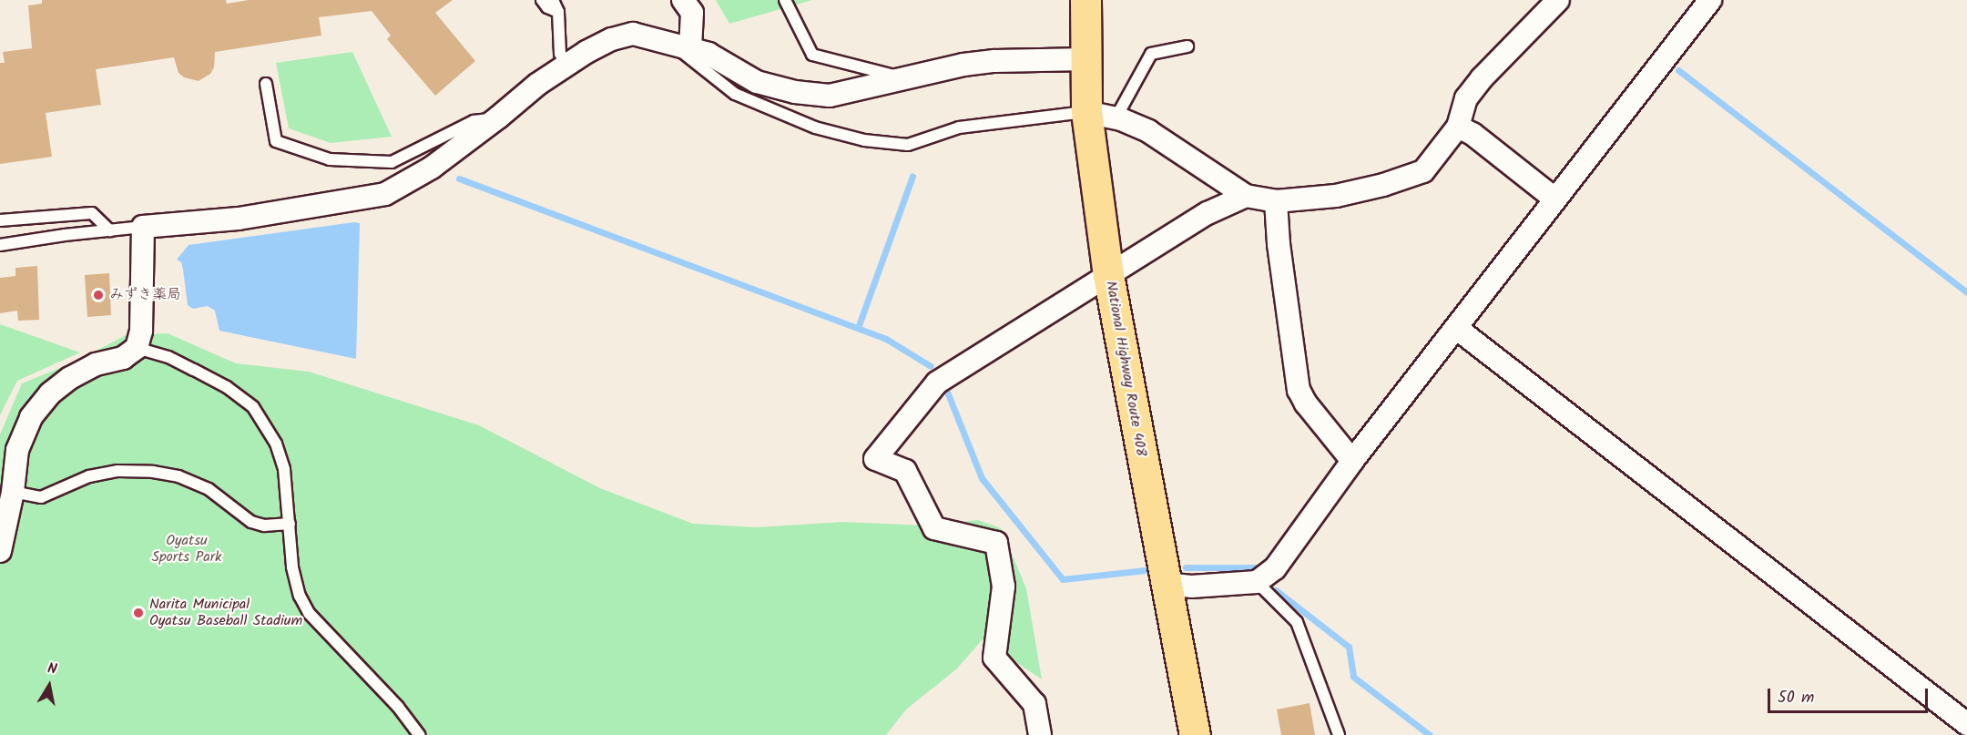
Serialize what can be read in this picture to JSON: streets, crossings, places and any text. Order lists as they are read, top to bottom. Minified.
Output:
{"streets":{"highway":["National Highway Route 408"]},"parks":["Oyatsu Sports Park"],"places":["みずき薬局","Narita Municipal Oyatsu Baseball Stadium"],"scale_bar":"50 m","north":"top"}
